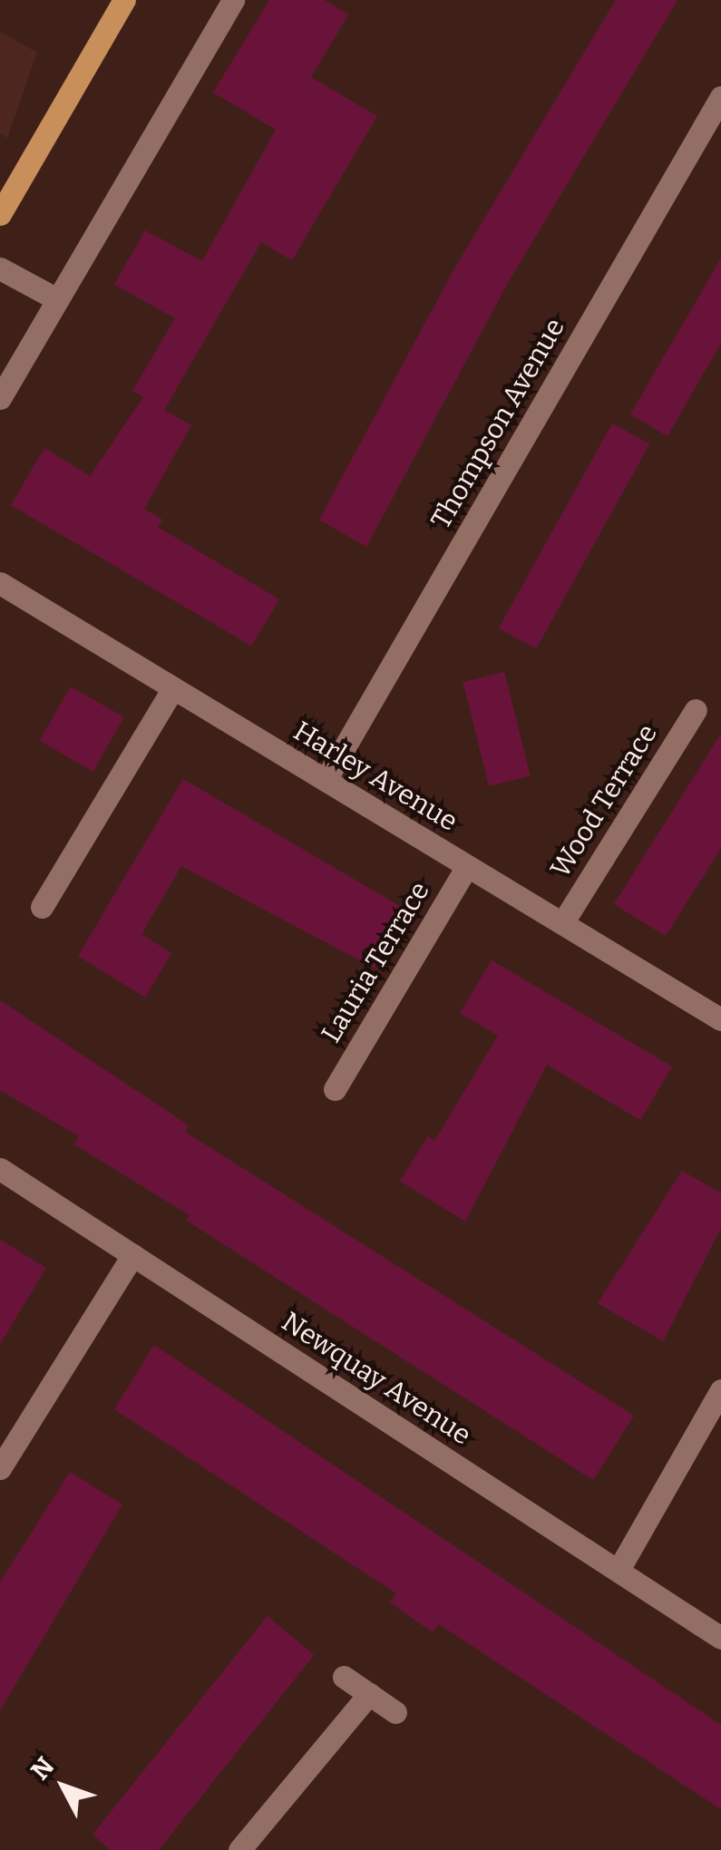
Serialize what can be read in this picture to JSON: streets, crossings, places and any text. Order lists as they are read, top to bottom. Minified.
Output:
{"streets":{"street":["Thompson Avenue","Harley Avenue","Wood Terrace","Lauria Terrace","Newquay Avenue"]},"crossings":[["Thompson Avenue","Harley Avenue"],["Harley Avenue","Wood Terrace"],["Harley Avenue","Lauria Terrace"]],"north":"top left"}
